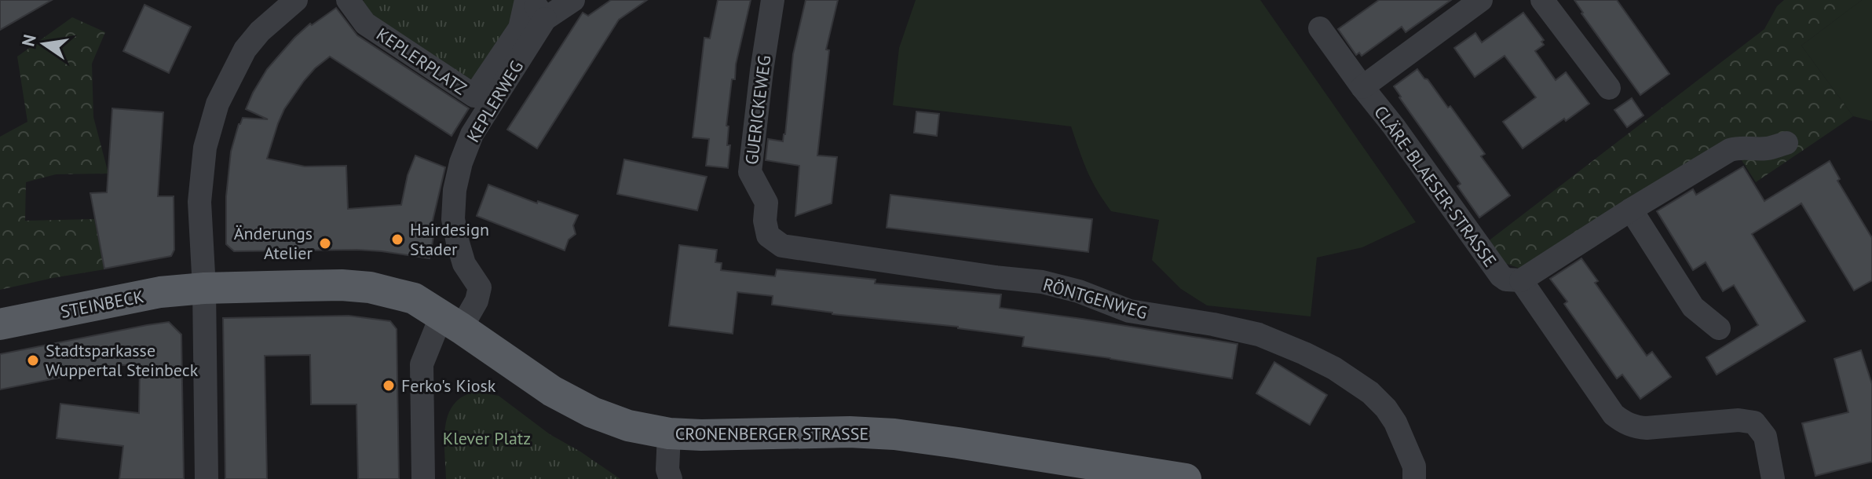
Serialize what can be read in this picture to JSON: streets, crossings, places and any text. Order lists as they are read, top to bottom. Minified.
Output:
{"streets":{"main road":["STEINBECK","CRONENBERGER STRASSE"],"street":["KEPLERPLATZ","KEPLERWEG","GUERICKEWEG","CLÄRE-BLAESER-STRASSE","RÖNTGENWEG"]},"crossings":[["KEPLERWEG","CRONENBERGER STRASSE"],["GUERICKEWEG","RÖNTGENWEG"],["STEINBECK","CRONENBERGER STRASSE"]],"parks":["Klever Platz"],"places":["Hairdesign Stader","Änderungs Atelier","Stadtsparkasse Wuppertal Steinbeck","Ferko's Kiosk"],"north":"left"}
